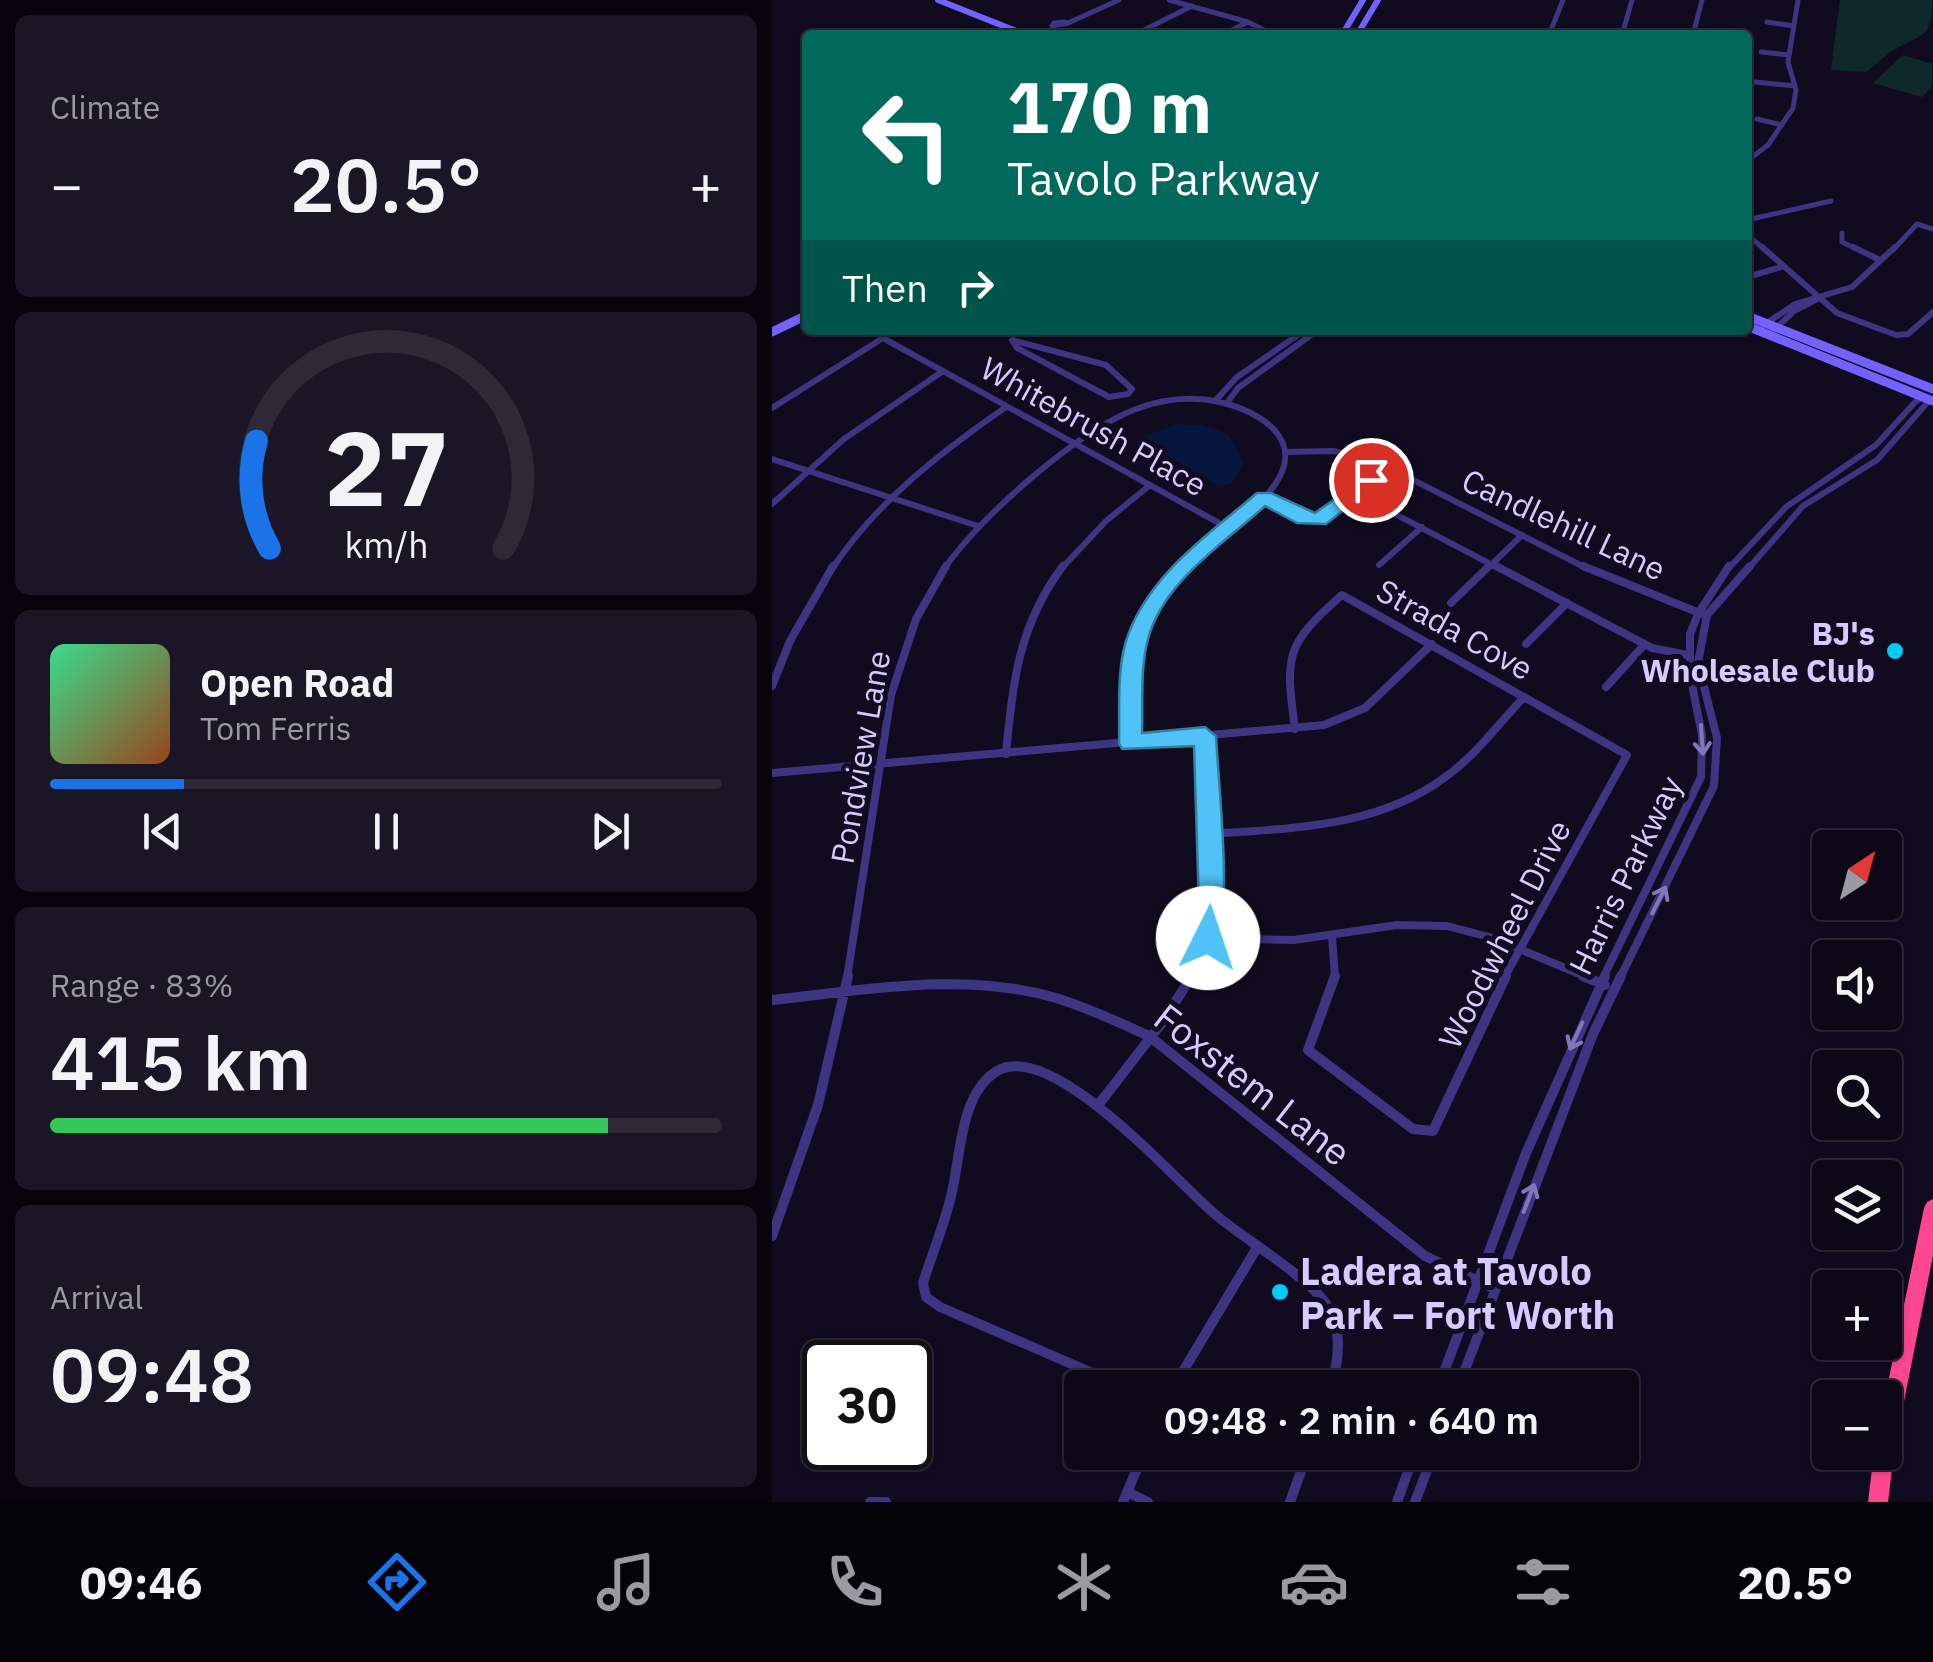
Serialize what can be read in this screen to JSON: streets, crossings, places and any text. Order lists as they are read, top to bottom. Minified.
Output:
{"streets":{"main road":["Harris Parkway"],"street":["Whitebrush Place","Candlehill Lane","Strada Cove","Pondview Lane","Woodwheel Drive","Foxstem Lane"]},"crossings":[["Whitebrush Place","Pondview Lane"],["Candlehill Lane","Pondview Lane"],["Candlehill Lane","Harris Parkway"],["Strada Cove","Woodwheel Drive"],["Pondview Lane","Foxstem Lane"],["Harris Parkway","Foxstem Lane"]],"places":["BJ's Wholesale Club","Ladera at Tavolo Park – Fort Worth"],"north":"top right","page":{"tile":["Climate",["Range · 83%","415 km"],["Arrival","09:48"]],"turn":["170 m","Tavolo Parkway"],"heat":["−","20.5°","+"],"then":"Then","song":["Open Road","Tom Ferris"],"map_buttons":["+","−"],"limit":"30","trip":"09:48 · 2 min · 640 m","tabs":["09:46","20.5°"],"gauge":["27","km/h"]}}
